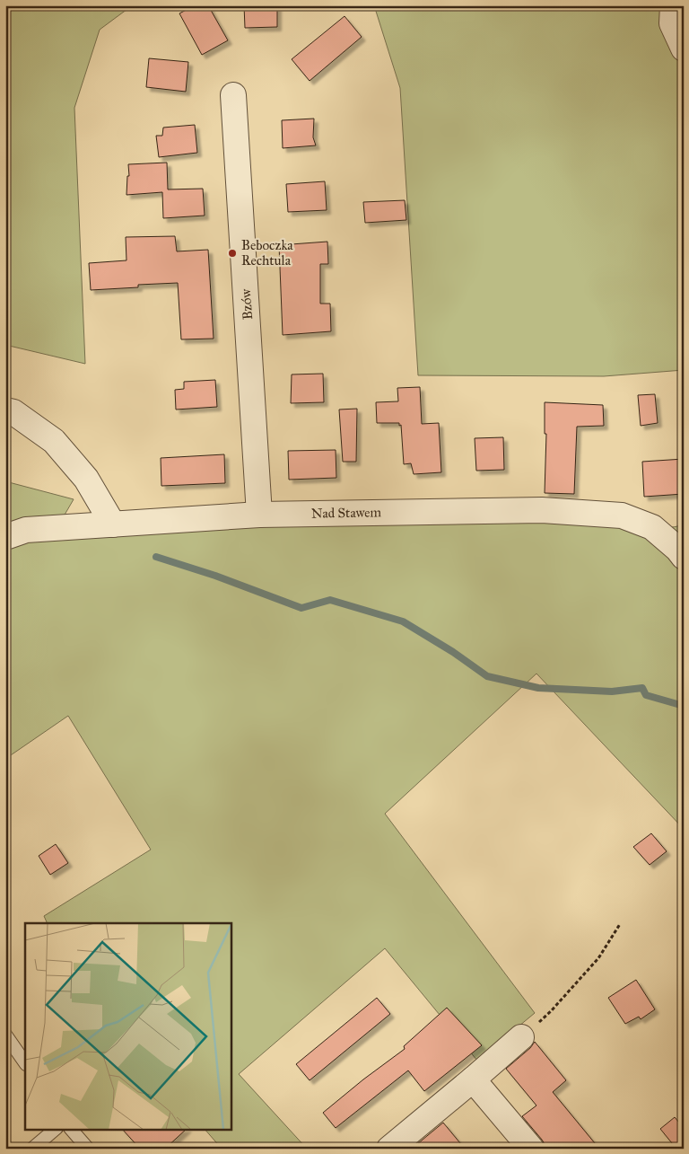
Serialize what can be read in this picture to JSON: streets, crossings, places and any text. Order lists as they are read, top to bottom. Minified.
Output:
{"streets":{"street":["Bzów","Nad Stawem"]},"crossings":[["Bzów","Nad Stawem"]],"places":["Beboczka Rechtula"]}
